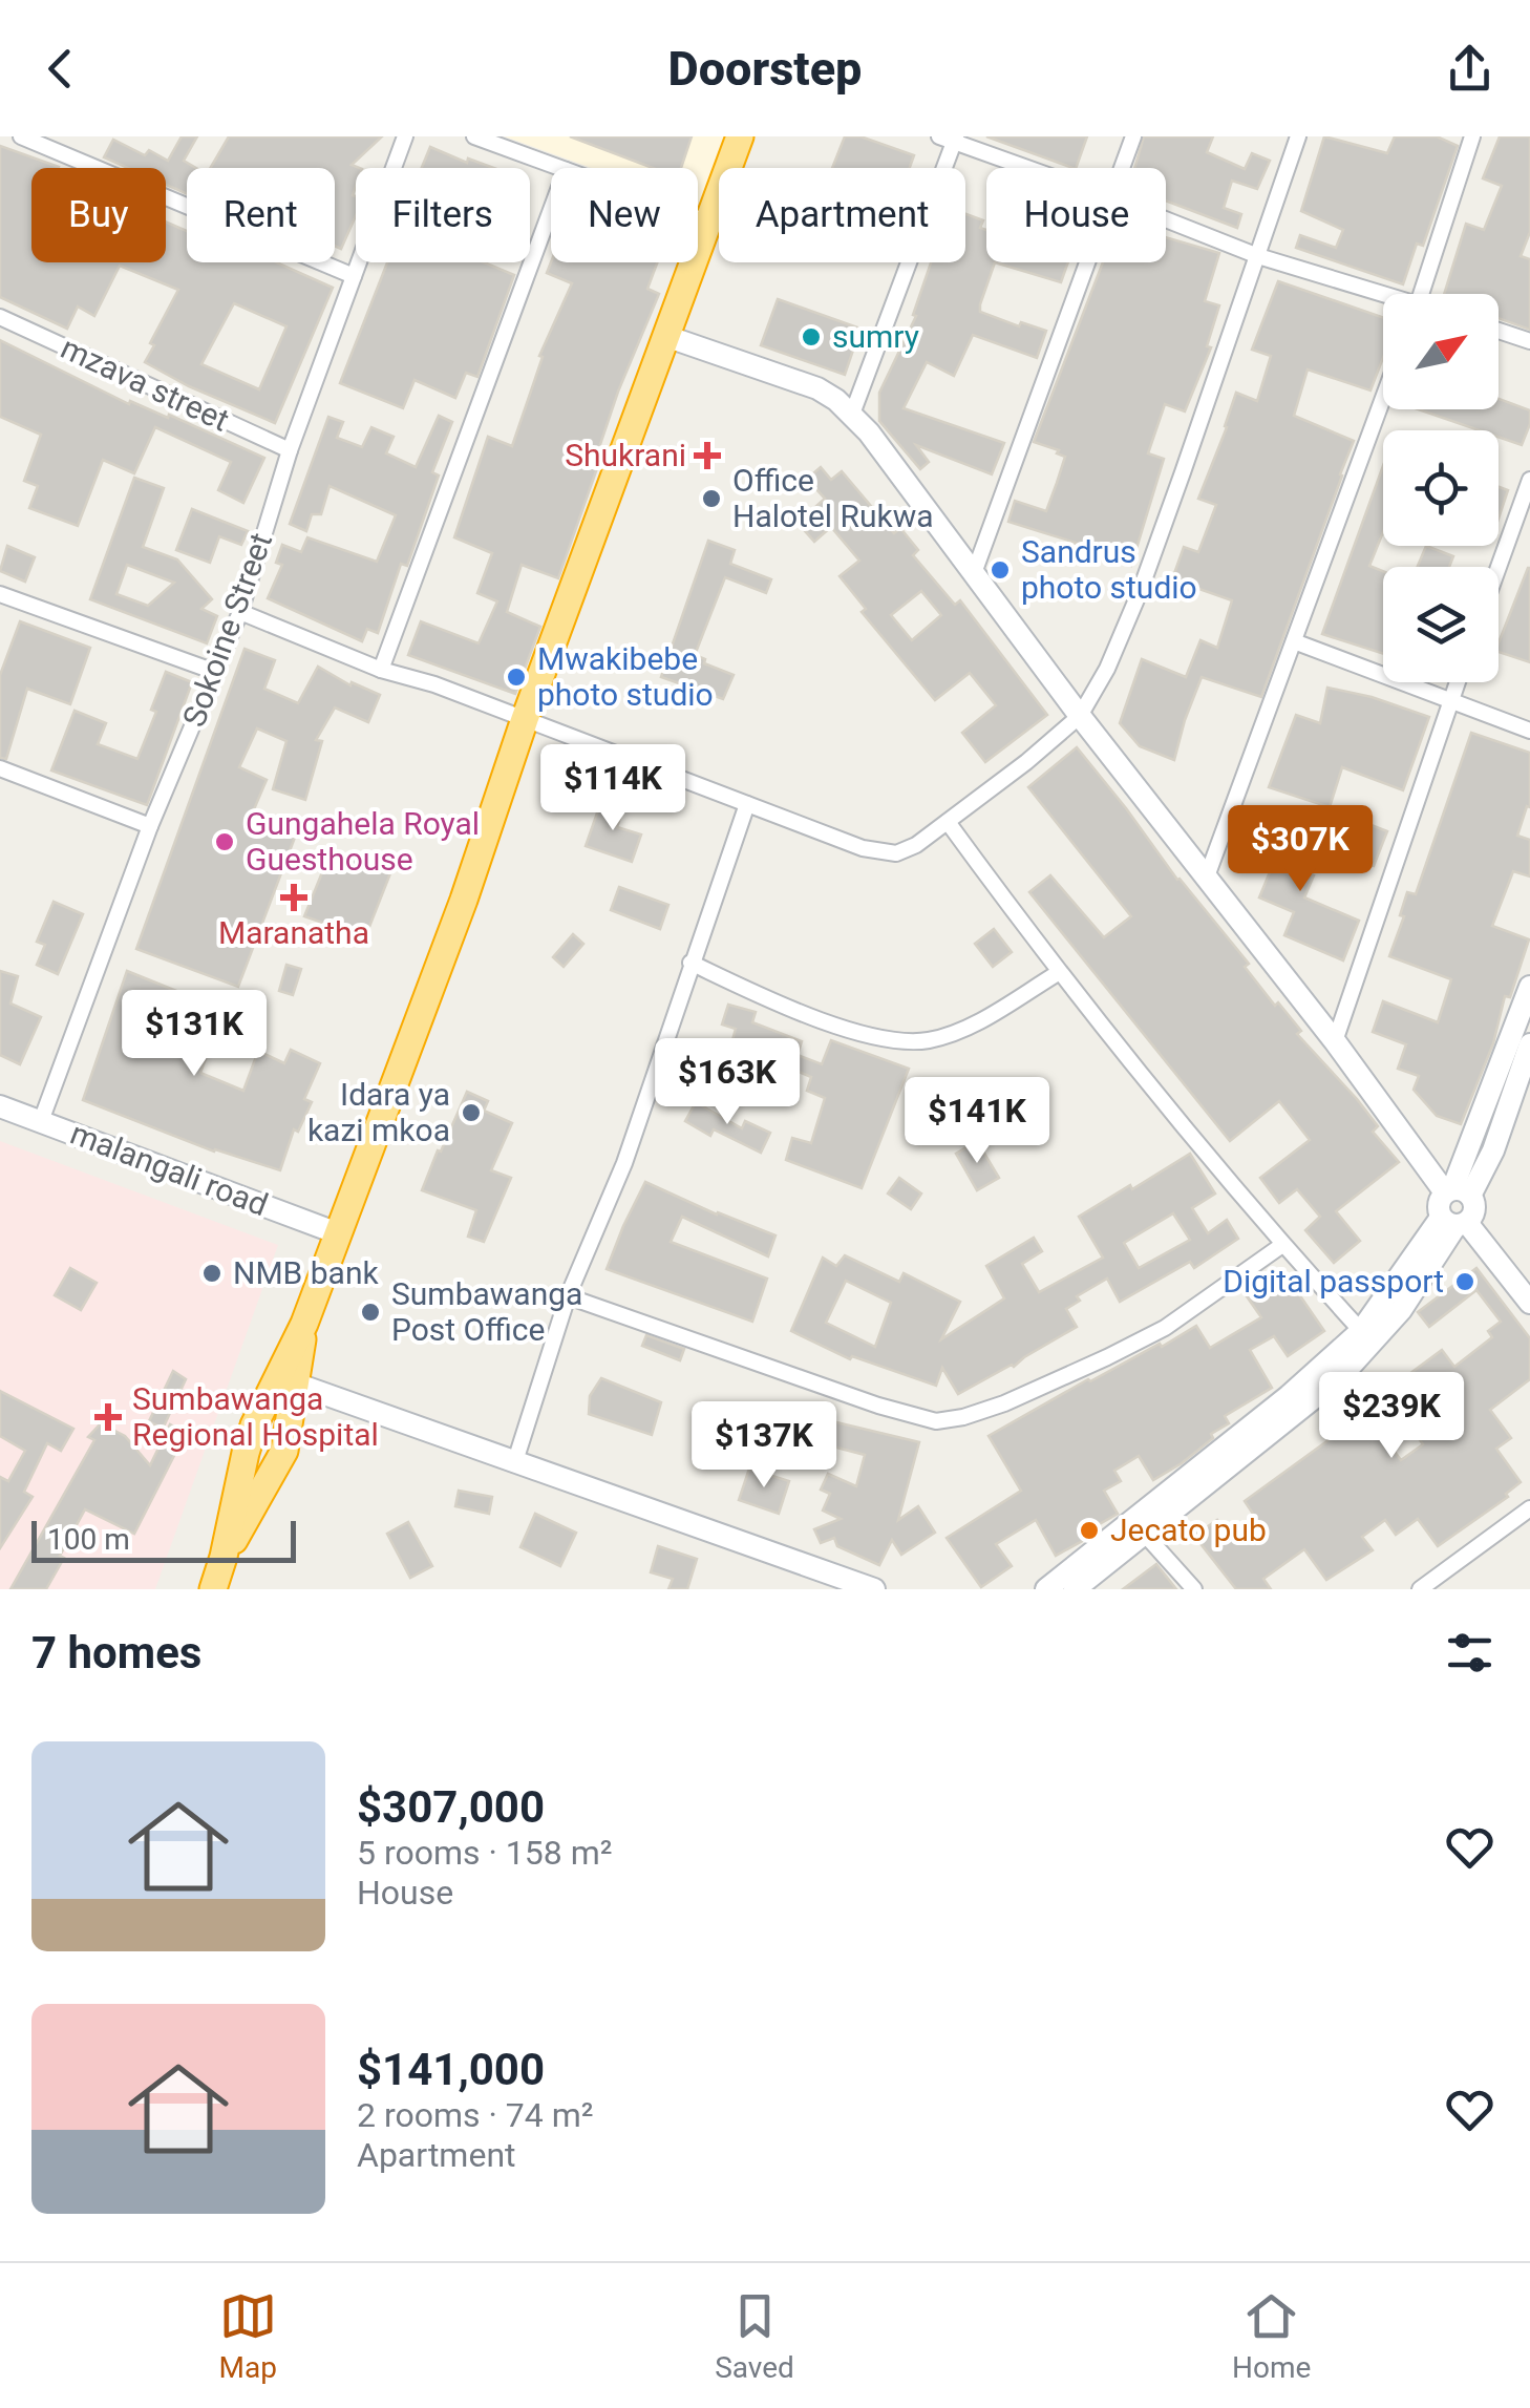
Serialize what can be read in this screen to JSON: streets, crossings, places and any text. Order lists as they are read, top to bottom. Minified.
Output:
{"streets":{"street":["mzava street","Sokoine Street","malangali road"]},"crossings":[["mzava street","Sokoine Street"],["Sokoine Street","malangali road"]],"places":{"other":["sumry","Office Halotel Rukwa","Sandrus photo studio","Mwakibebe photo studio","Gungahela Royal Guesthouse","Idara ya kazi mkoa","NMB bank","Digital passport","Sumbawanga Post Office","Jecato pub"],"health":["Shukrani","Maranatha","Sumbawanga Regional Hospital"]},"scale_bar":"100 m","north":"top right","page":{"header":"Doorstep","chip":["Buy","Rent","Filters","New","Apartment","House"],"price":["$114K","$307K","$131K","$163K","$141K","$239K","$137K"],"scale":"100 m","heading":"7 homes","list":[{"name":"$307,000","note":"5 rooms · 158 m² · House"},{"name":"$141,000","note":"2 rooms · 74 m² · Apartment"}],"tabs":["Map","Saved","Home"]}}
